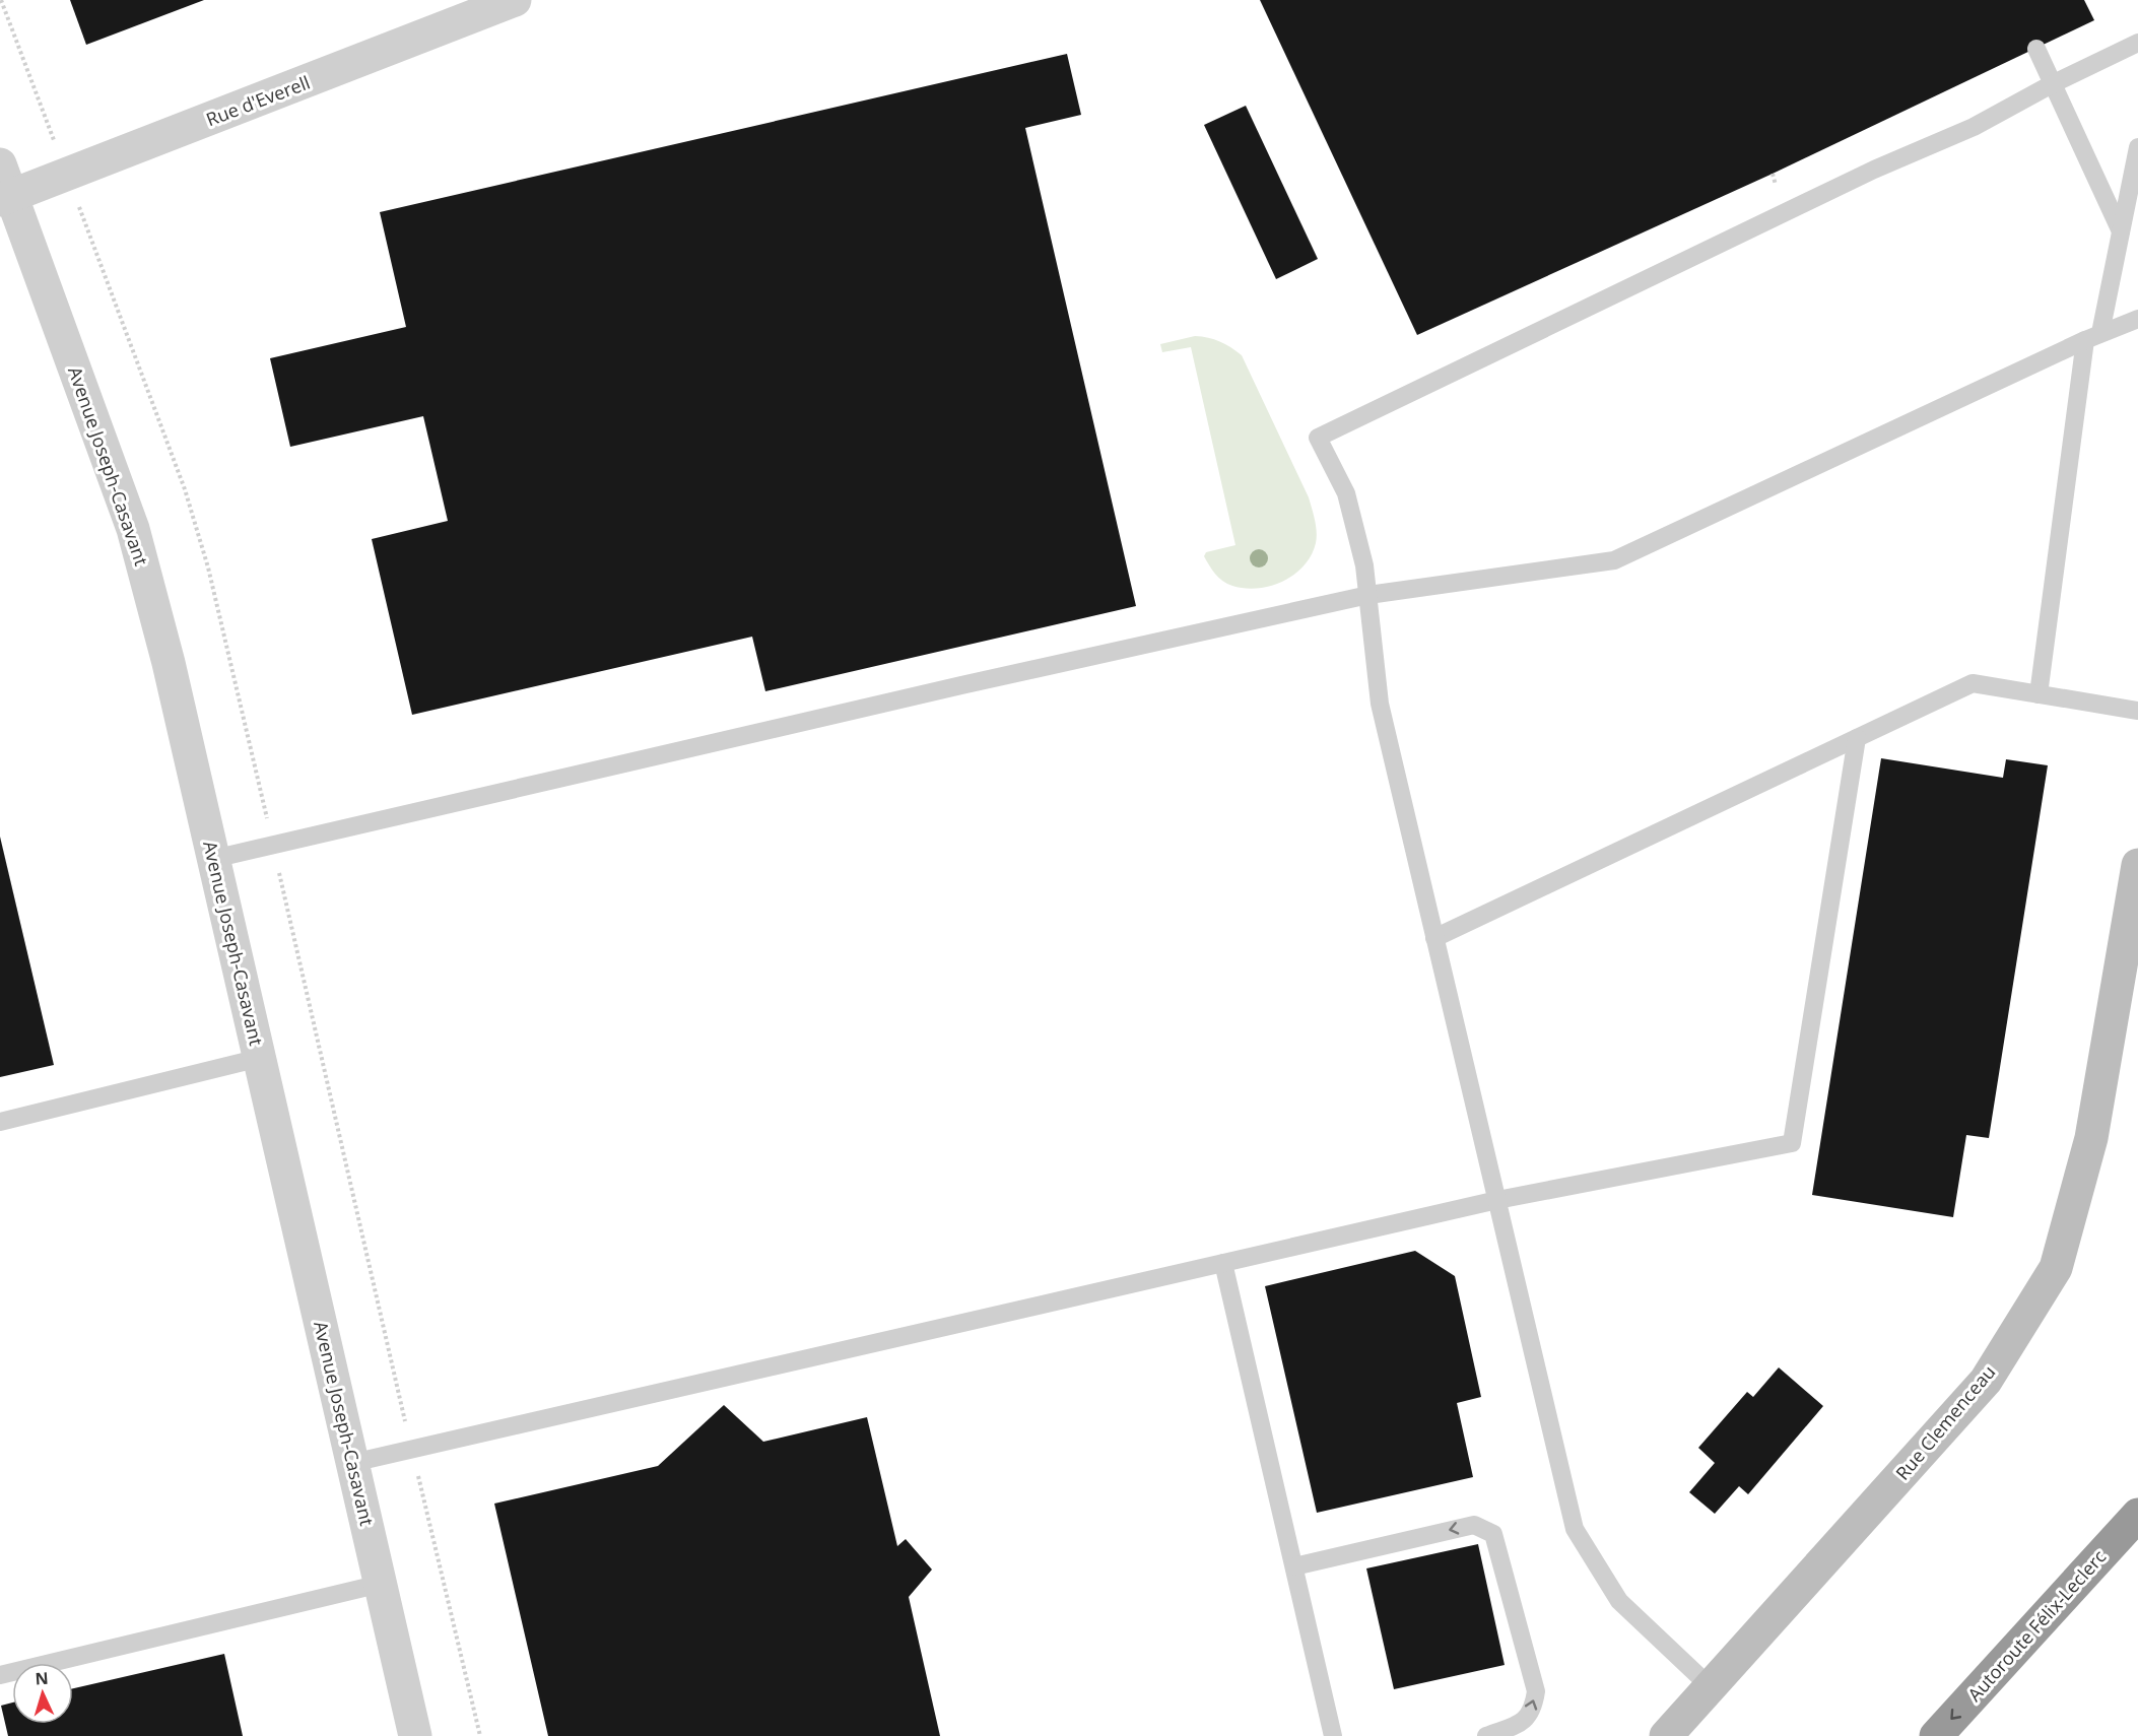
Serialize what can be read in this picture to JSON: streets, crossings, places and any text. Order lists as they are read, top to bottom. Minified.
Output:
{"streets":{"highway":["Autoroute Félix-Leclerc"],"street":["Rue d'Everell","Avenue Joseph-Casavant","Rue Clemenceau"]},"crossings":[["Rue d'Everell","Avenue Joseph-Casavant"]],"one_way":["Autoroute Félix-Leclerc"],"north":"top"}
